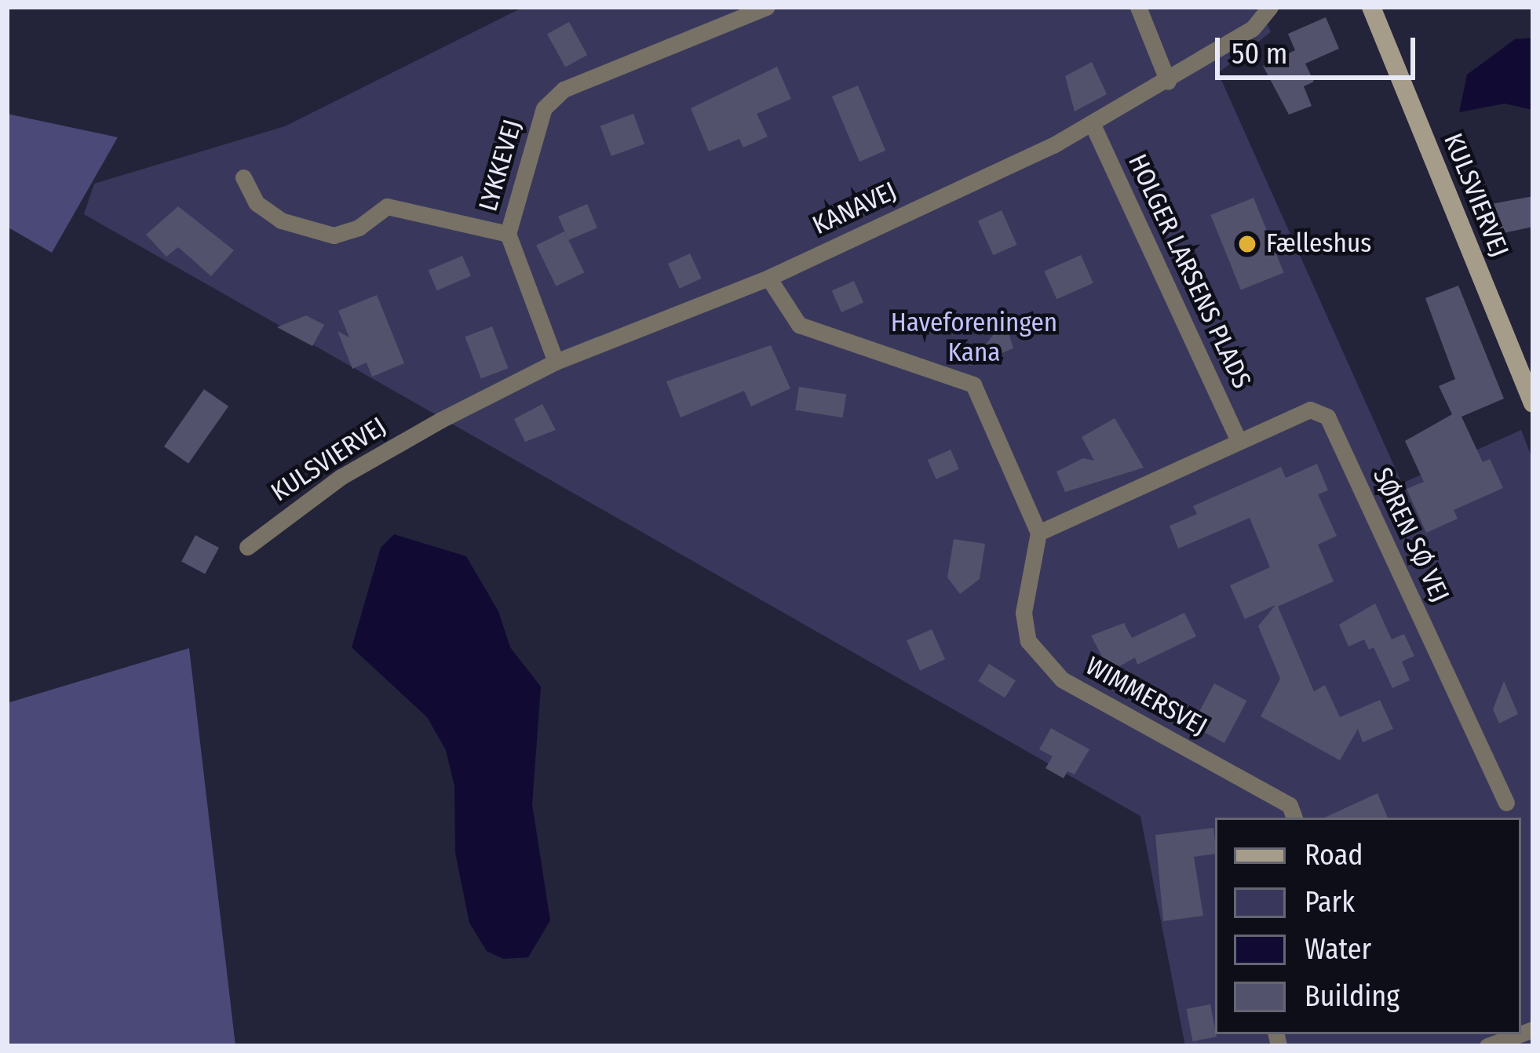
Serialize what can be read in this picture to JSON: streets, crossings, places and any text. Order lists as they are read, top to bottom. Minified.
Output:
{"streets":{"street":["KULSVIERVEJ"],"lane":["LYKKEVEJ","KANAVEJ","HOLGER LARSENS PLADS","SØREN SØ VEJ","WIMMERSVEJ"]},"crossings":[["LYKKEVEJ","KANAVEJ"],["KULSVIERVEJ","KANAVEJ"],["KANAVEJ","HOLGER LARSENS PLADS"],["HOLGER LARSENS PLADS","SØREN SØ VEJ"],["SØREN SØ VEJ","WIMMERSVEJ"]],"parks":["Haveforeningen Kana"],"places":["Fælleshus"],"legend":["Road","Park","Water","Building"],"scale_bar":"50 m"}
